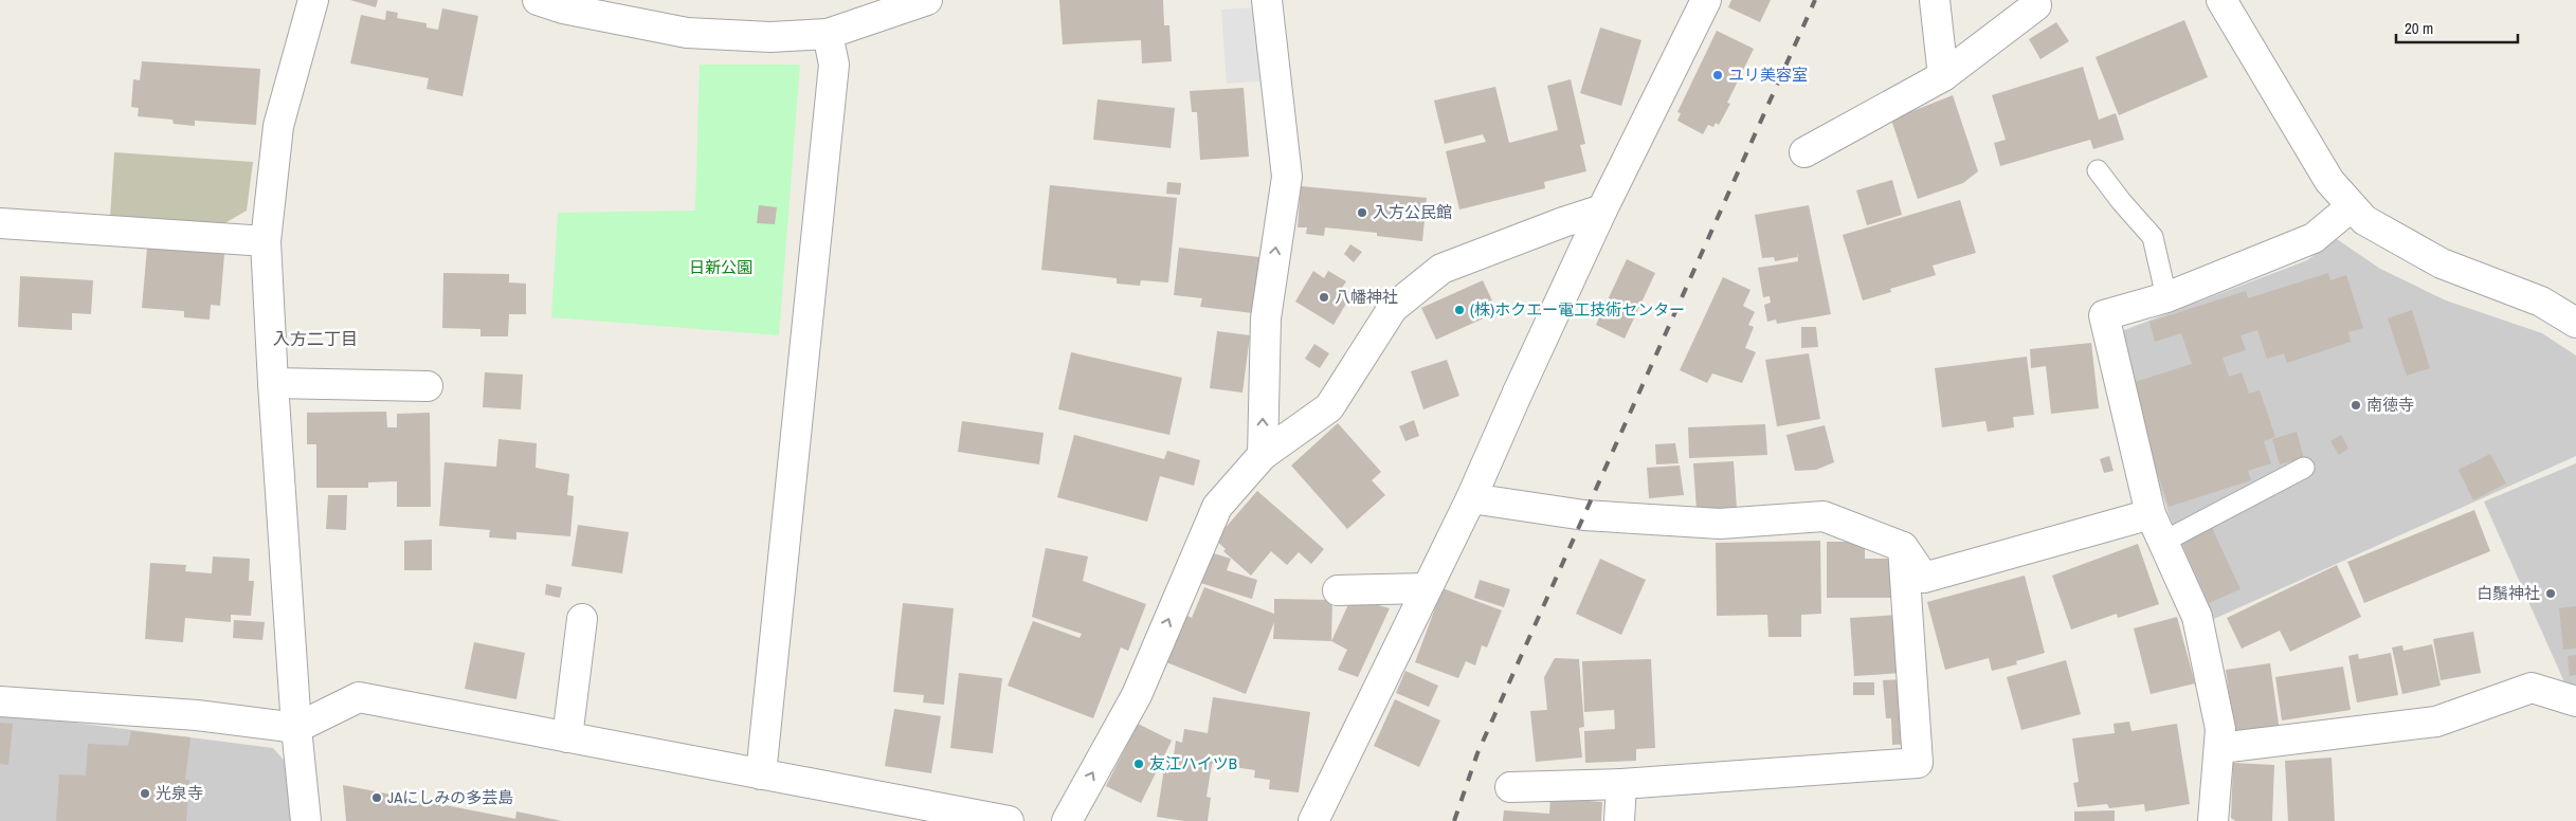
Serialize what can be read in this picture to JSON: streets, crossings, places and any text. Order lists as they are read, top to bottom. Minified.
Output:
{"districts":["入方二丁目"],"parks":["日新公園"],"places":["ユリ美容室","入方公民館","八幡神社","(株)ホクエー電工技術センター","南徳寺","白鬚神社","友江ハイツB","光泉寺","JAにしみの多芸島"],"scale_bar":"20 m"}
